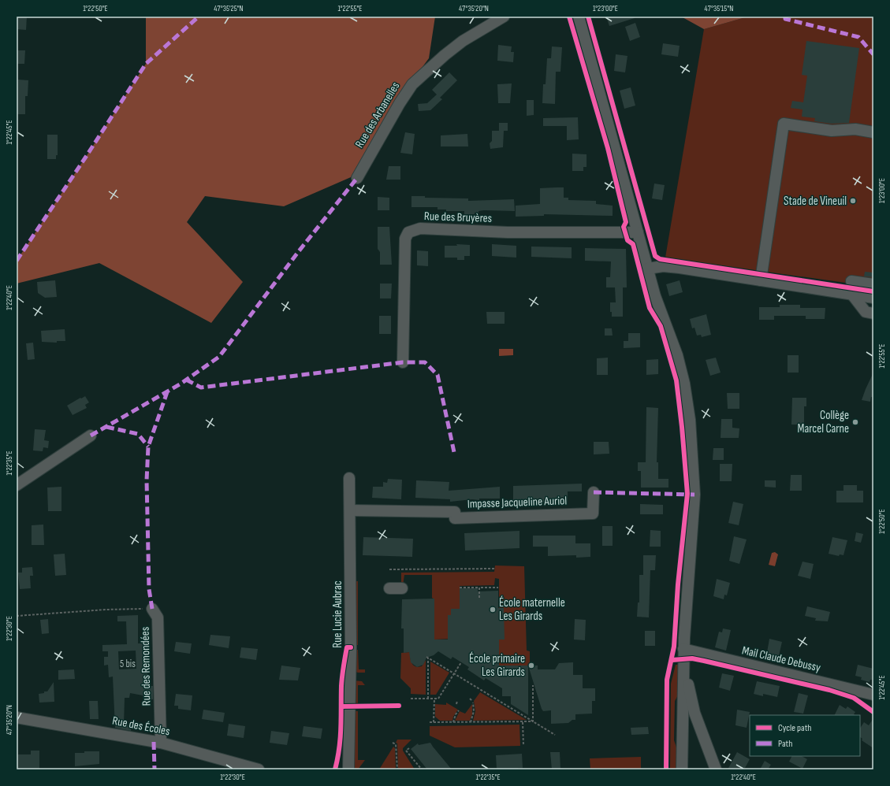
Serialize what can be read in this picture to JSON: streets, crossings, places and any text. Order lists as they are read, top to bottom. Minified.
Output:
{"streets":{"street":["Rue des Arbanelles","Rue des Bruyères","Impasse Jacqueline Auriol","Rue Lucie Aubrac","Mail Claude Debussy","Rue des Remondées","Rue des Écoles"]},"crossings":[["Impasse Jacqueline Auriol","Rue Lucie Aubrac"],["Rue des Remondées","Rue des Écoles"]],"places":["Stade de Vineuil","Collège Marcel Carne","École maternelle Les Girards","École primaire Les Girards"],"house_numbers":["5 bis"],"legend":["Cycle path","Path"],"coordinates":["1°22'50\"E","47°35'25\"N","1°22'55\"E","47°35'20\"N","1°23'00\"E","47°35'15\"N","1°22'45\"E","1°22'40\"E","1°22'35\"E","1°22'30\"E"]}
